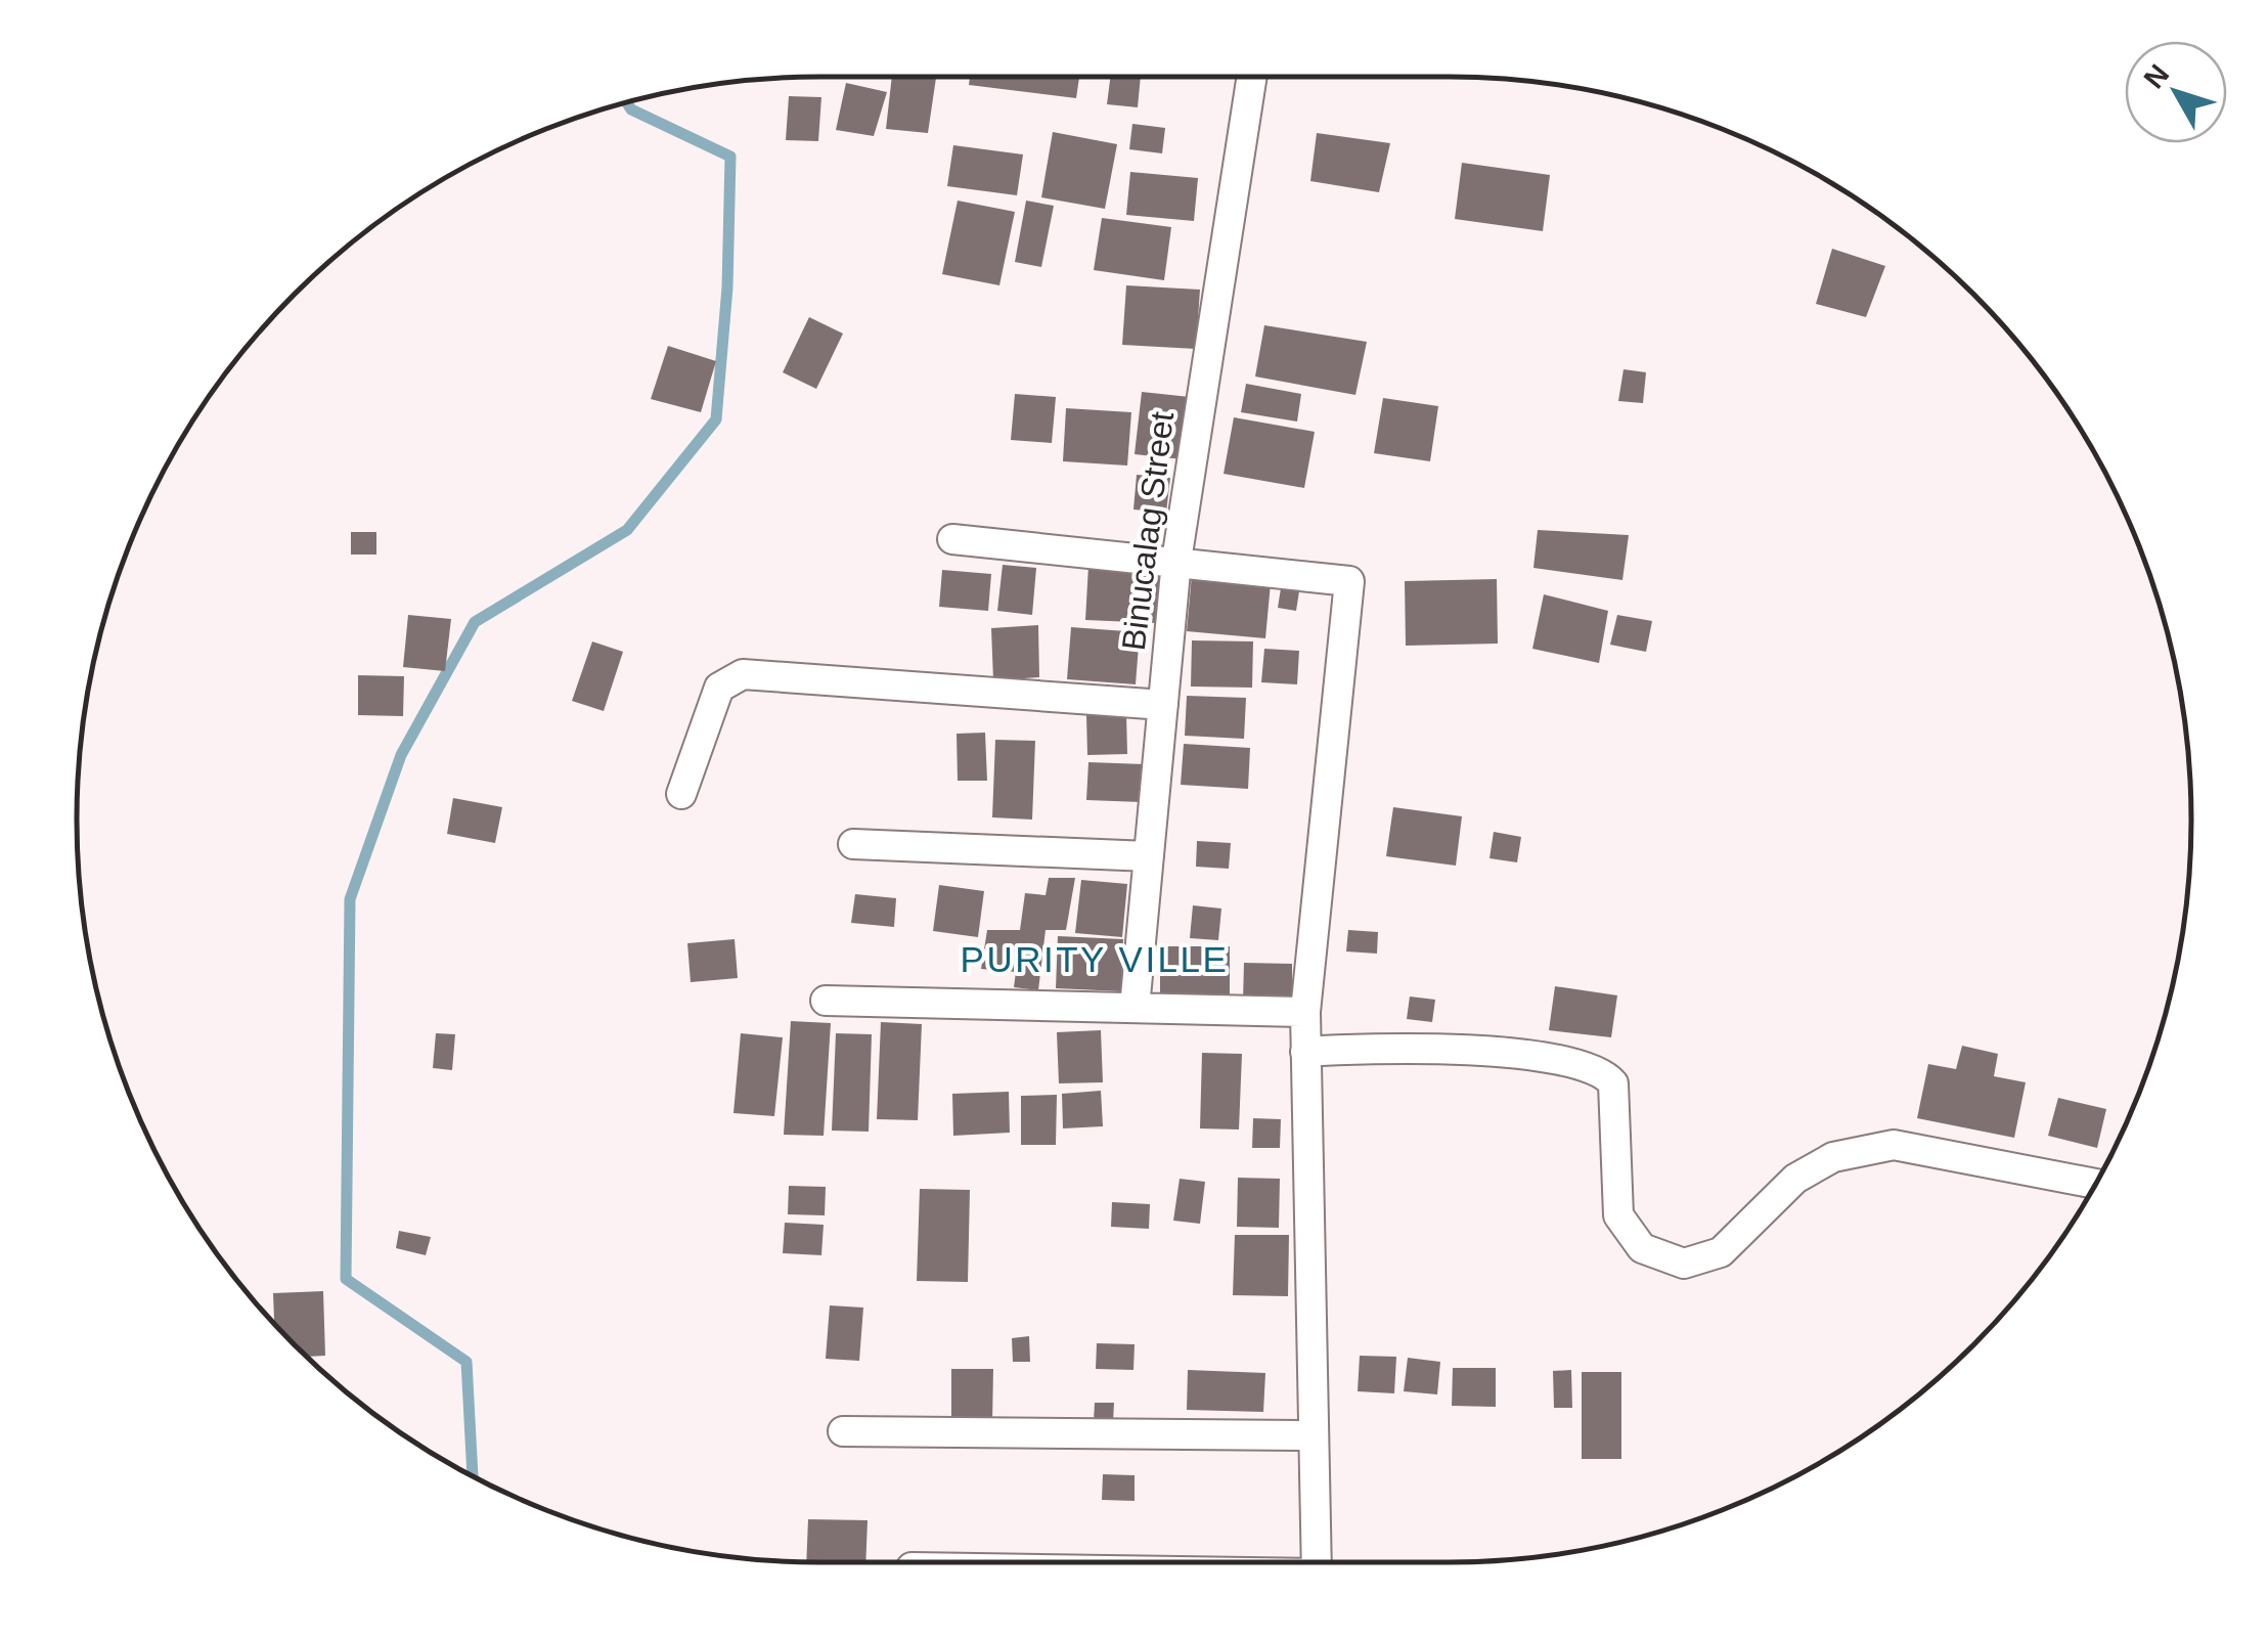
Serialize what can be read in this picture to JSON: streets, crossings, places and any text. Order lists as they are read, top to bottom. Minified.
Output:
{"streets":{"street":["Binucalag Street"]},"districts":["PURITY VILLE"],"north":"top left"}
